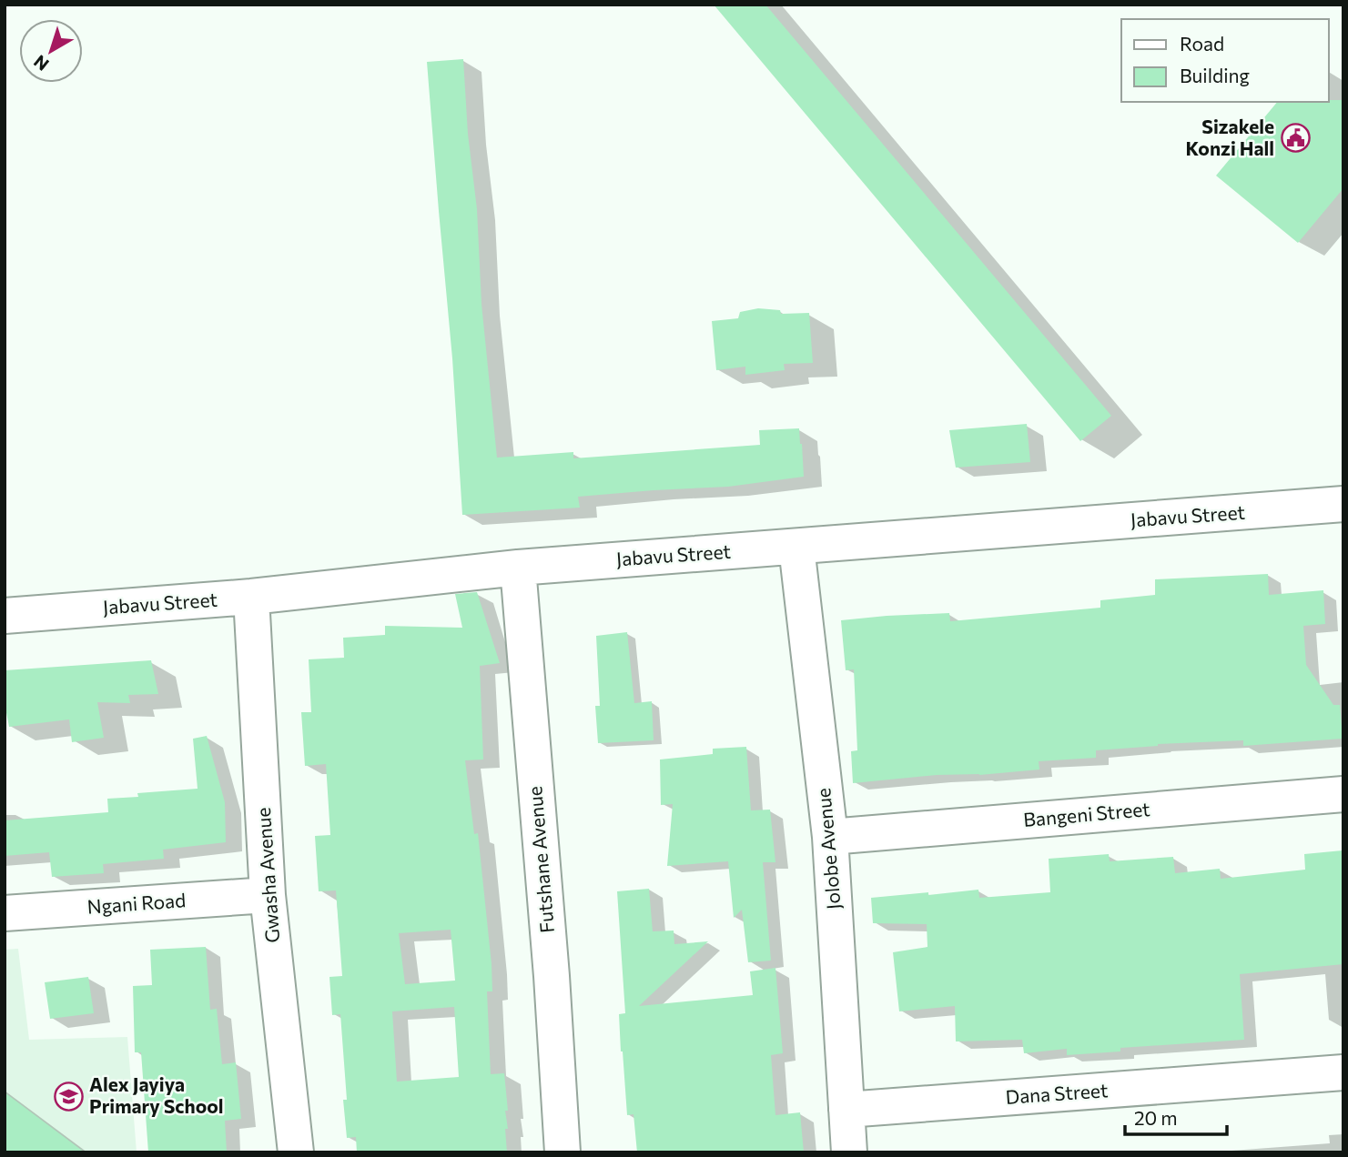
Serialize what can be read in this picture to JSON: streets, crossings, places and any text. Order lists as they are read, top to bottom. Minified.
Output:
{"streets":{"street":["Jabavu Street","Bangeni Street","Jolobe Avenue","Futshane Avenue","Gwasha Avenue","Ngani Road","Dana Street"]},"crossings":[["Jabavu Street","Jolobe Avenue"],["Jabavu Street","Futshane Avenue"],["Jabavu Street","Gwasha Avenue"],["Bangeni Street","Jolobe Avenue"],["Jolobe Avenue","Dana Street"],["Gwasha Avenue","Ngani Road"]],"places":{"public building":["Sizakele Konzi Hall"],"school or university":["Alex Jayiya Primary School"]},"legend":["Road","Building"],"scale_bar":"20 m","north":"bottom left"}
